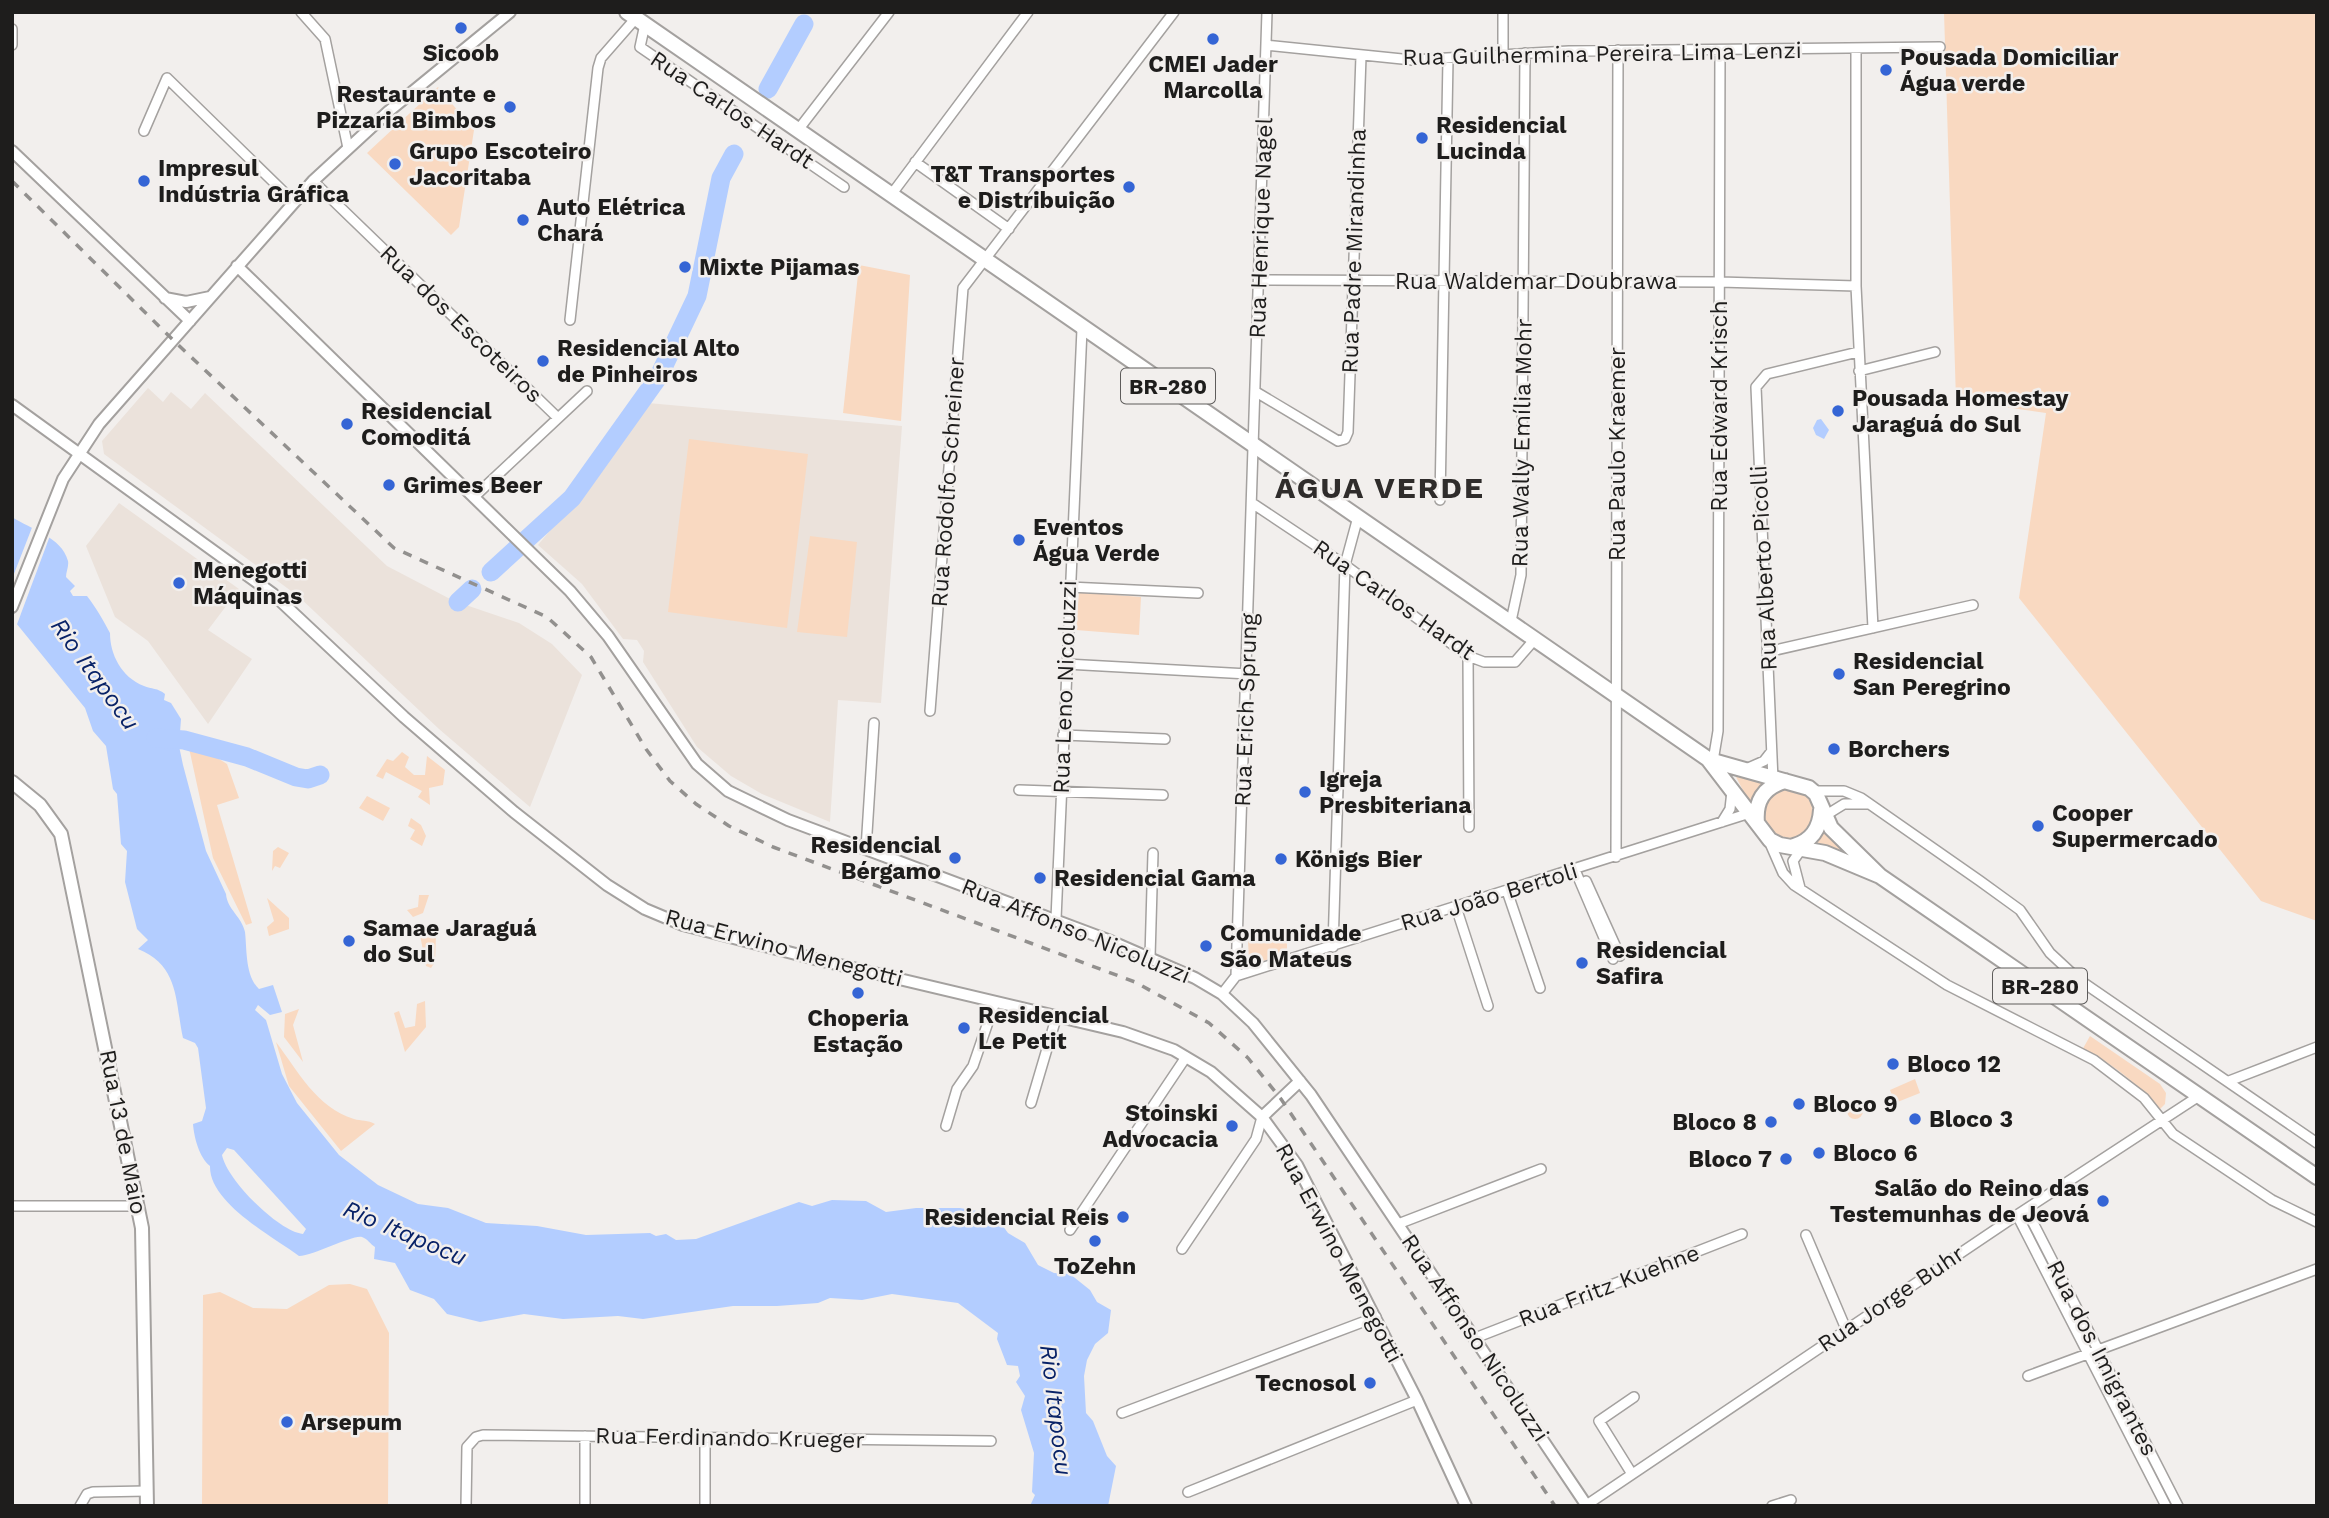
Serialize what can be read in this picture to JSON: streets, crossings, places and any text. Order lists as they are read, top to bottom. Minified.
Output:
{"streets":{"highway":["BR-280"],"main road":["Rua 13 de Maio"],"street":["Rua Guilhermina Pereira Lima Lenzi","Rua Carlos Hardt","Rua Henrique Nagel","Rua Padre Mirandinha","Rua Waldemar Doubrawa","Rua dos Escoteiros","Rua Edward Krisch","Rua Wally Emília Mohr","Rua Paulo Kraemer","Rua Rodolfo Schreiner","Rua Alberto Picolli","Rua Leno Nicoluzzi","Rua Erich Sprung","Rua João Bertoli","Rua Affonso Nicoluzzi","Rua Erwino Menegotti","Rua Fritz Kuehne","Rua Jorge Buhr","Rua dos Imigrantes","Rua Ferdinando Krueger"]},"crossings":[["Rua Guilhermina Pereira Lima Lenzi","Rua Henrique Nagel"],["Rua Guilhermina Pereira Lima Lenzi","Rua Padre Mirandinha"],["Rua Guilhermina Pereira Lima Lenzi","Rua Edward Krisch"],["Rua Guilhermina Pereira Lima Lenzi","Rua Wally Emília Mohr"],["Rua Guilhermina Pereira Lima Lenzi","Rua Paulo Kraemer"],["Rua Carlos Hardt","BR-280"],["Rua Carlos Hardt","Rua Erich Sprung"],["Rua Henrique Nagel","Rua Padre Mirandinha"],["Rua Henrique Nagel","Rua Waldemar Doubrawa"],["Rua Henrique Nagel","BR-280"],["Rua Henrique Nagel","Rua Erich Sprung"],["Rua Padre Mirandinha","Rua Waldemar Doubrawa"],["Rua Waldemar Doubrawa","Rua Edward Krisch"],["Rua Waldemar Doubrawa","Rua Wally Emília Mohr"],["Rua Waldemar Doubrawa","Rua Paulo Kraemer"],["Rua dos Escoteiros","Rua Affonso Nicoluzzi"],["BR-280","Rua Edward Krisch"],["BR-280","Rua Wally Emília Mohr"],["BR-280","Rua Paulo Kraemer"],["BR-280","Rua Rodolfo Schreiner"],["BR-280","Rua Alberto Picolli"],["BR-280","Rua Leno Nicoluzzi"],["BR-280","Rua Erich Sprung"],["BR-280","Rua João Bertoli"],["BR-280","Rua Jorge Buhr"],["Rua Paulo Kraemer","Rua João Bertoli"],["Rua Alberto Picolli","Rua João Bertoli"],["Rua Leno Nicoluzzi","Rua Affonso Nicoluzzi"],["Rua Erich Sprung","Rua João Bertoli"],["Rua Affonso Nicoluzzi","Rua Fritz Kuehne"],["Rua Affonso Nicoluzzi","Rua Jorge Buhr"],["Rua Jorge Buhr","Rua dos Imigrantes"]],"districts":["ÁGUA VERDE"],"water":["Rio Itapocu"],"places":["Sicoob","CMEI Jader Marcolla","Pousada Domiciliar Água verde","Restaurante e Pizzaria Bimbos","Residencial Lucinda","Grupo Escoteiro Jacoritaba","Impresul Indústria Gráfica","T&T Transportes e Distribuição","Auto Elétrica Chará","Mixte Pijamas","Residencial Alto de Pinheiros","Pousada Homestay Jaraguá do Sul","Residencial Comoditá","Grimes Beer","Eventos Água Verde","Menegotti Máquinas","Residencial San Peregrino","Borchers","Igreja Presbiteriana","Cooper Supermercado","Residencial Bérgamo","Königs Bier","Residencial Gama","Samae Jaraguá do Sul","Comunidade São Mateus","Residencial Safira","Choperia Estação","Residencial Le Petit","Bloco 12","Bloco 9","Bloco 3","Bloco 8","Stoinski Advocacia","Bloco 6","Bloco 7","Salão do Reino das Testemunhas de Jeová","Residencial Reis","ToZehn","Tecnosol","Arsepum"]}
